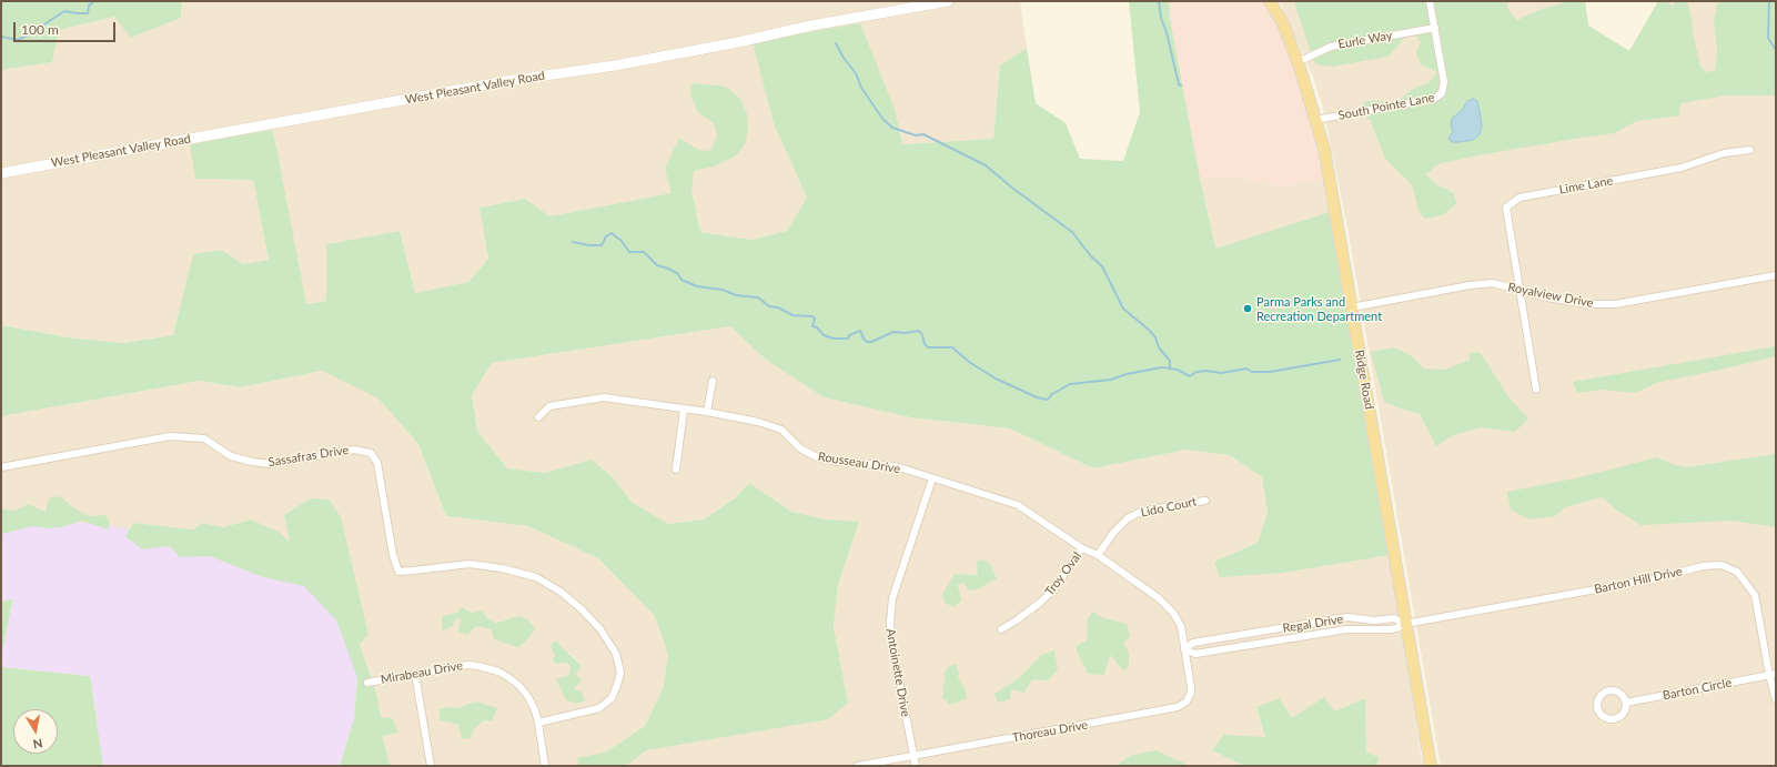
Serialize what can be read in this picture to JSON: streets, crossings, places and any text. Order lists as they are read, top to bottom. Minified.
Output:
{"streets":{"main road":["West Pleasant Valley Road","Ridge Road"],"street":["Eurle Way","South Pointe Lane","Lime Lane","Royalview Drive","Sassafras Drive","Rousseau Drive","Lido Court","Troy Oval","Barton Hill Drive","Regal Drive","Mirabeau Drive","Antoinette Drive","Barton Circle","Thoreau Drive"]},"crossings":[["Eurle Way","South Pointe Lane"],["Eurle Way","Ridge Road"],["South Pointe Lane","Ridge Road"],["Lime Lane","Royalview Drive"],["Royalview Drive","Ridge Road"],["Ridge Road","Barton Hill Drive"],["Ridge Road","Regal Drive"],["Sassafras Drive","Mirabeau Drive"],["Rousseau Drive","Lido Court"],["Rousseau Drive","Troy Oval"],["Rousseau Drive","Regal Drive"],["Rousseau Drive","Antoinette Drive"],["Rousseau Drive","Thoreau Drive"],["Barton Hill Drive","Regal Drive"],["Barton Hill Drive","Barton Circle"],["Regal Drive","Thoreau Drive"],["Antoinette Drive","Thoreau Drive"]],"places":["Parma Parks and Recreation Department"],"scale_bar":"100 m","north":"bottom"}
